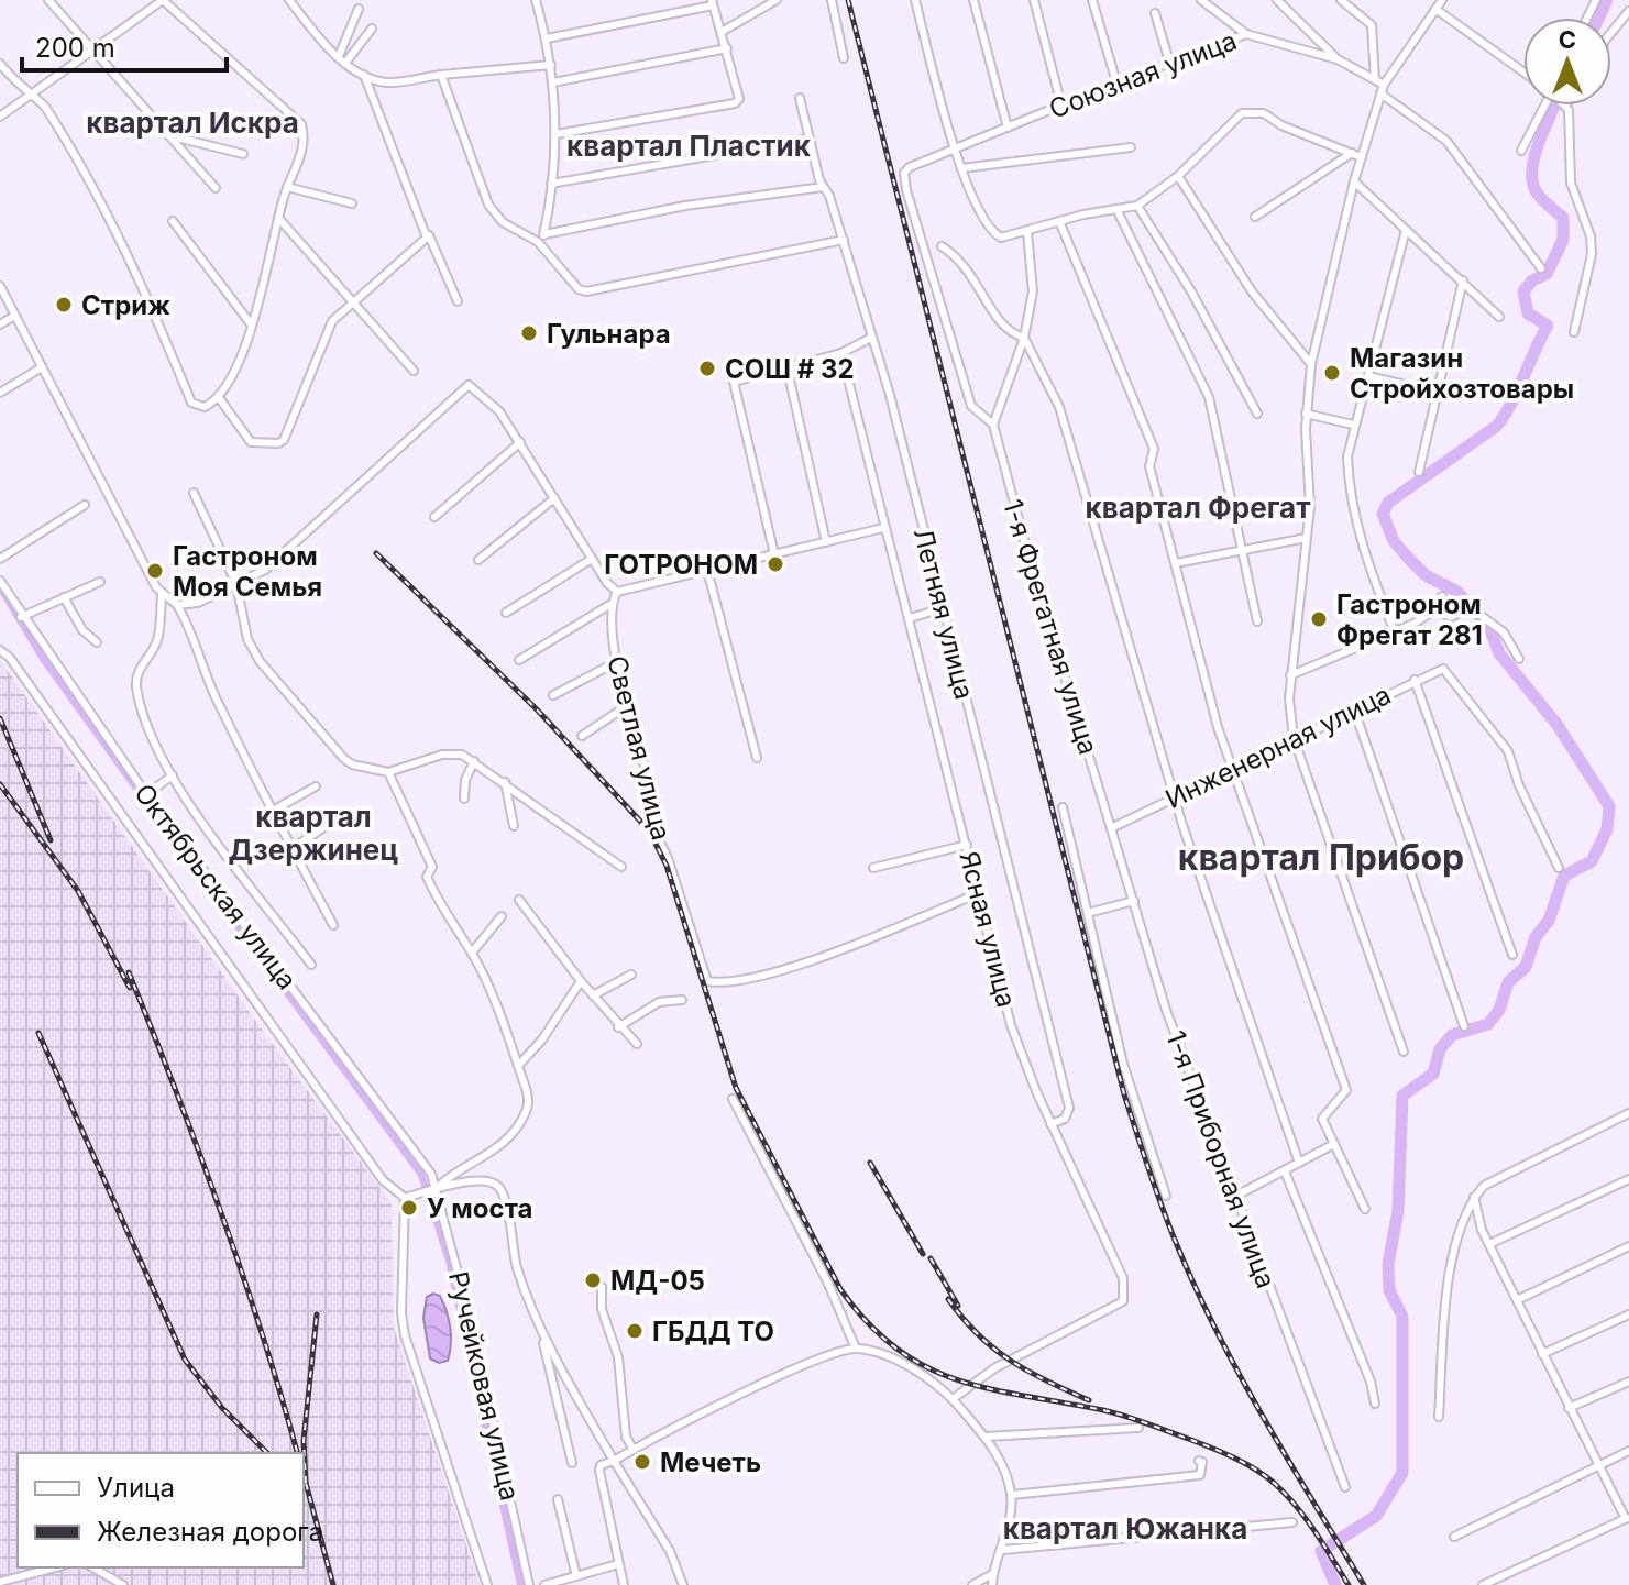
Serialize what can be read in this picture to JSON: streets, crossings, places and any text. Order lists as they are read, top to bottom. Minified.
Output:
{"streets":{"street":["Союзная улица","Летняя улица","1-я Фрегатная улица","Инженерная улица","Светлая улица","Октябрьская улица","Ясная улица","1-я Приборная улица","Ручейковая улица"]},"crossings":[["Союзная улица","1-я Фрегатная улица"],["Летняя улица","Ясная улица"],["1-я Фрегатная улица","Инженерная улица"],["1-я Фрегатная улица","1-я Приборная улица"],["Инженерная улица","1-я Приборная улица"],["Светлая улица","Ясная улица"],["Октябрьская улица","Ручейковая улица"]],"districts":["квартал Искра","квартал Пластик","квартал Фрегат","квартал Дзержинец","квартал Прибор","квартал Южанка"],"places":["Стриж","Гульнара","СОШ # 32","Магазин Стройхозтовары","ГОТРОНОМ","Гастроном Моя Семья","Гастроном Фрегат 281","У моста","МД-05","ГБДД ТО","Мечеть"],"legend":["Улица","Железная дорога"],"scale_bar":"200 m","north":"top"}
